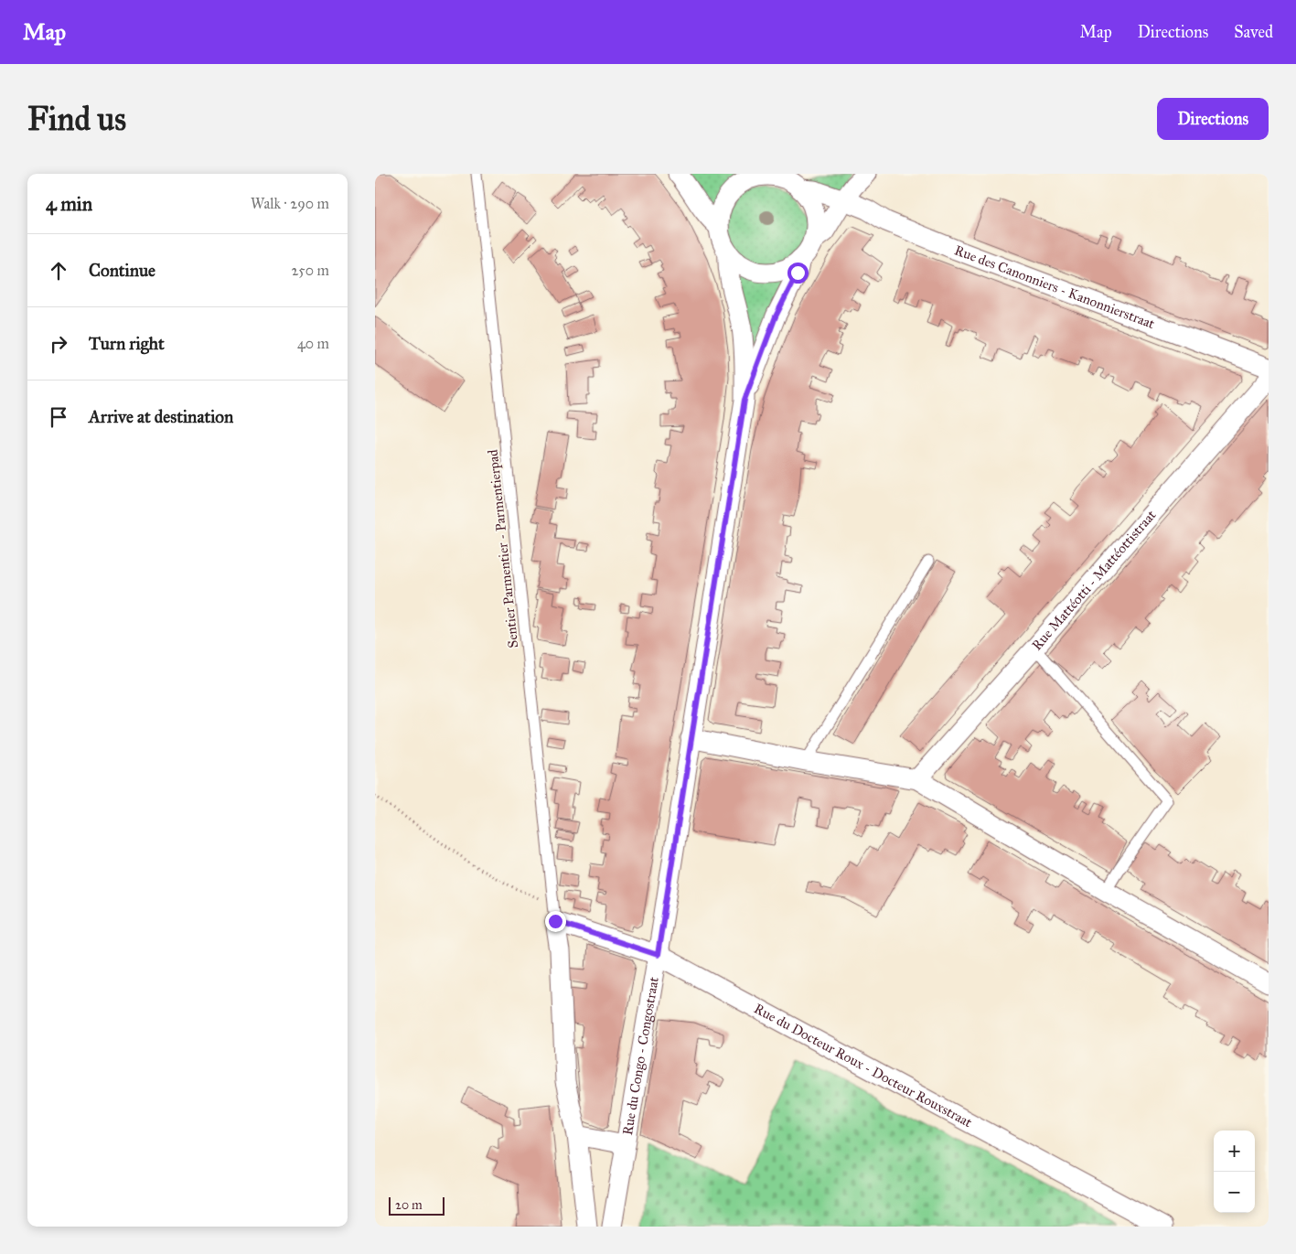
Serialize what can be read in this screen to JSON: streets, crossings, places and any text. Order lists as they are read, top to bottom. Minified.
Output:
{"streets":{"street":["Rue des Canonniers - Kanonnierstraat","Rue Mattéotti - Mattéottistraat","Rue du Congo - Congostraat","Rue du Docteur Roux - Docteur Rouxstraat"],"lane":["Sentier Parmentier - Parmentierpad"]},"crossings":[["Rue des Canonniers - Kanonnierstraat","Rue du Congo - Congostraat"],["Sentier Parmentier - Parmentierpad","Rue du Docteur Roux - Docteur Rouxstraat"],["Rue du Congo - Congostraat","Rue du Docteur Roux - Docteur Rouxstraat"]],"scale_bar":"20 m","page":{"header":"Map","nav":["Map","Directions","Saved"],"buttons":"Directions","title":"Find us","heading":["4 min","Walk · 290 m"],"list":[["Continue","250 m"],["Turn right","40 m"],"Arrive at destination"],"map_buttons":["+","−"],"scale":"20 m"}}
